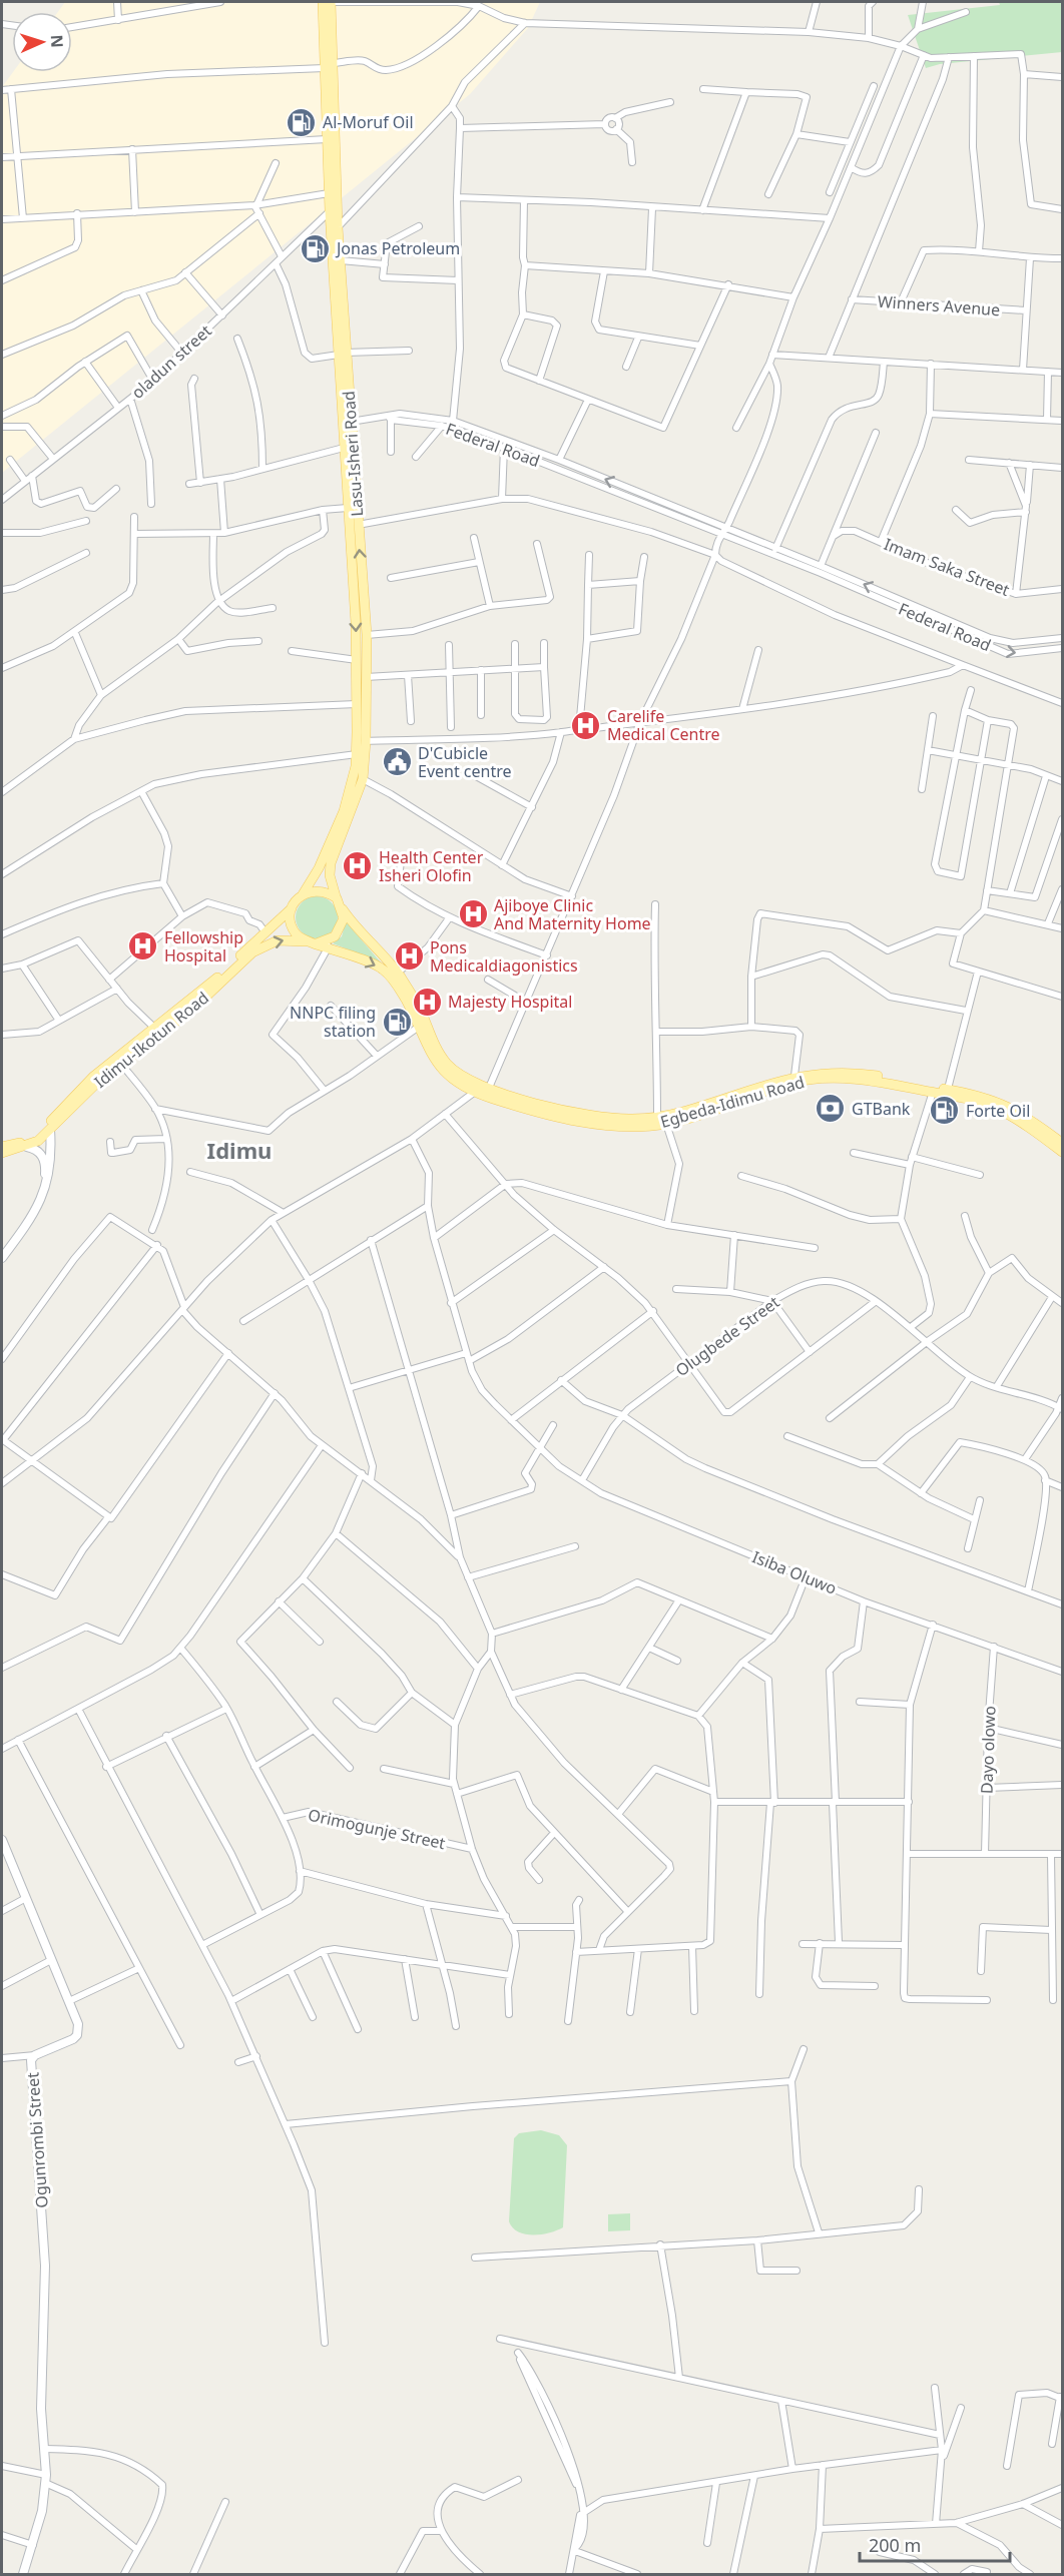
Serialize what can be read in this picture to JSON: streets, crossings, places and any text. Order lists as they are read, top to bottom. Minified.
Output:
{"streets":{"main road":["Lasu-Isheri Road","Idimu-Ikotun Road","Egbeda-Idimu Road"],"street":["Winners Avenue","oladun street","Federal Road","Imam Saka Street","Olugbede Street","Isiba Oluwo","Dayo olowo","Orimogunje Street","Ogunrombi Street"]},"crossings":[["oladun street","Lasu-Isheri Road"],["Lasu-Isheri Road","Idimu-Ikotun Road"],["Lasu-Isheri Road","Egbeda-Idimu Road"],["Idimu-Ikotun Road","Egbeda-Idimu Road"],["Olugbede Street","Isiba Oluwo"],["Isiba Oluwo","Dayo olowo"]],"districts":["Idimu"],"places":{"fuel station":["Al-Moruf Oil","Jonas Petroleum","NNPC filing station","Forte Oil"],"hospital":["Carelife Medical Centre","Health Center Isheri Olofin","Ajiboye Clinic And Maternity Home","Fellowship Hospital","Pons Medicaldiagonistics","Majesty Hospital"],"public building":["D'Cubicle Event centre"],"bank":["GTBank"]},"scale_bar":"200 m","north":"right"}
